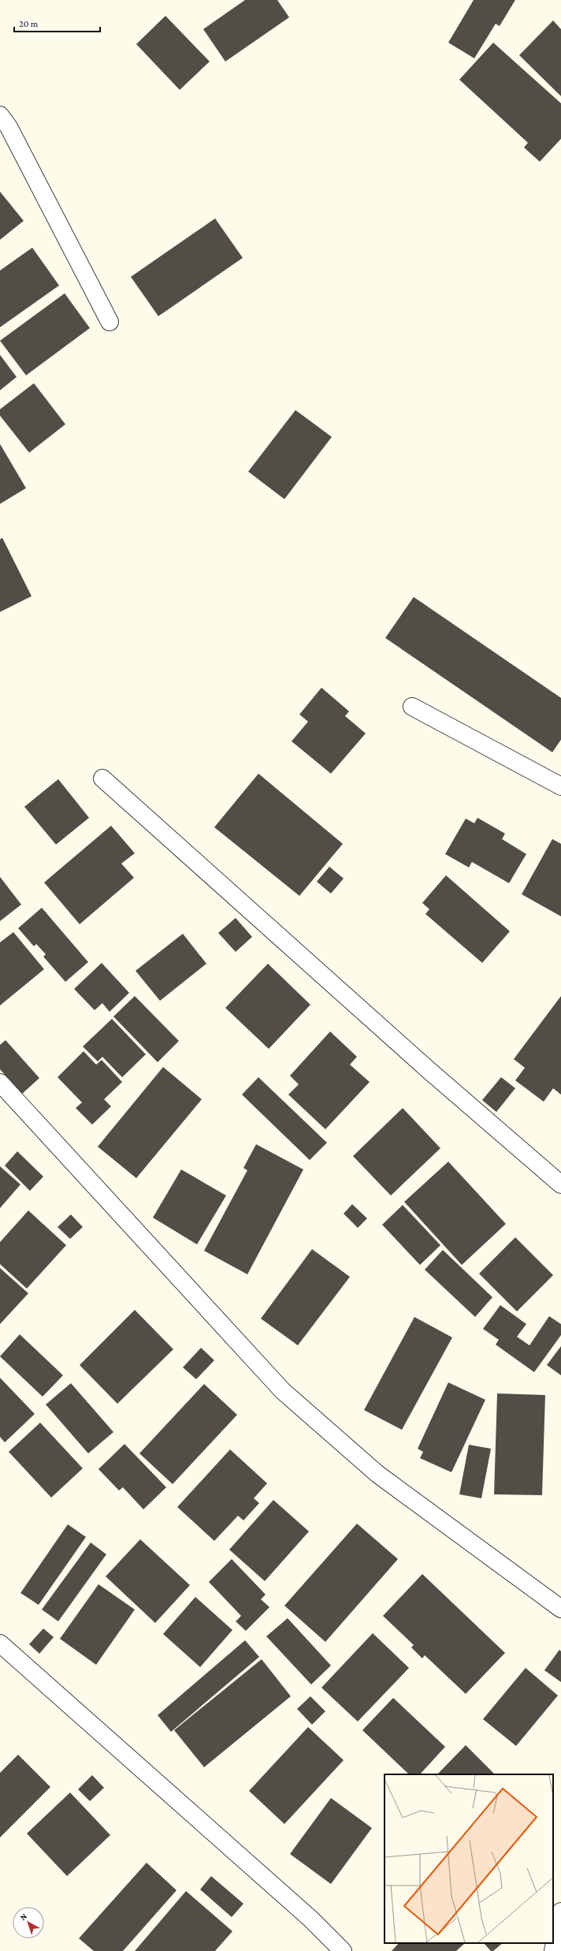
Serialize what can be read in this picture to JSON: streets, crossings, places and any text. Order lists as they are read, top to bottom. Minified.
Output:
{"scale_bar":"20 m","north":"top left"}
